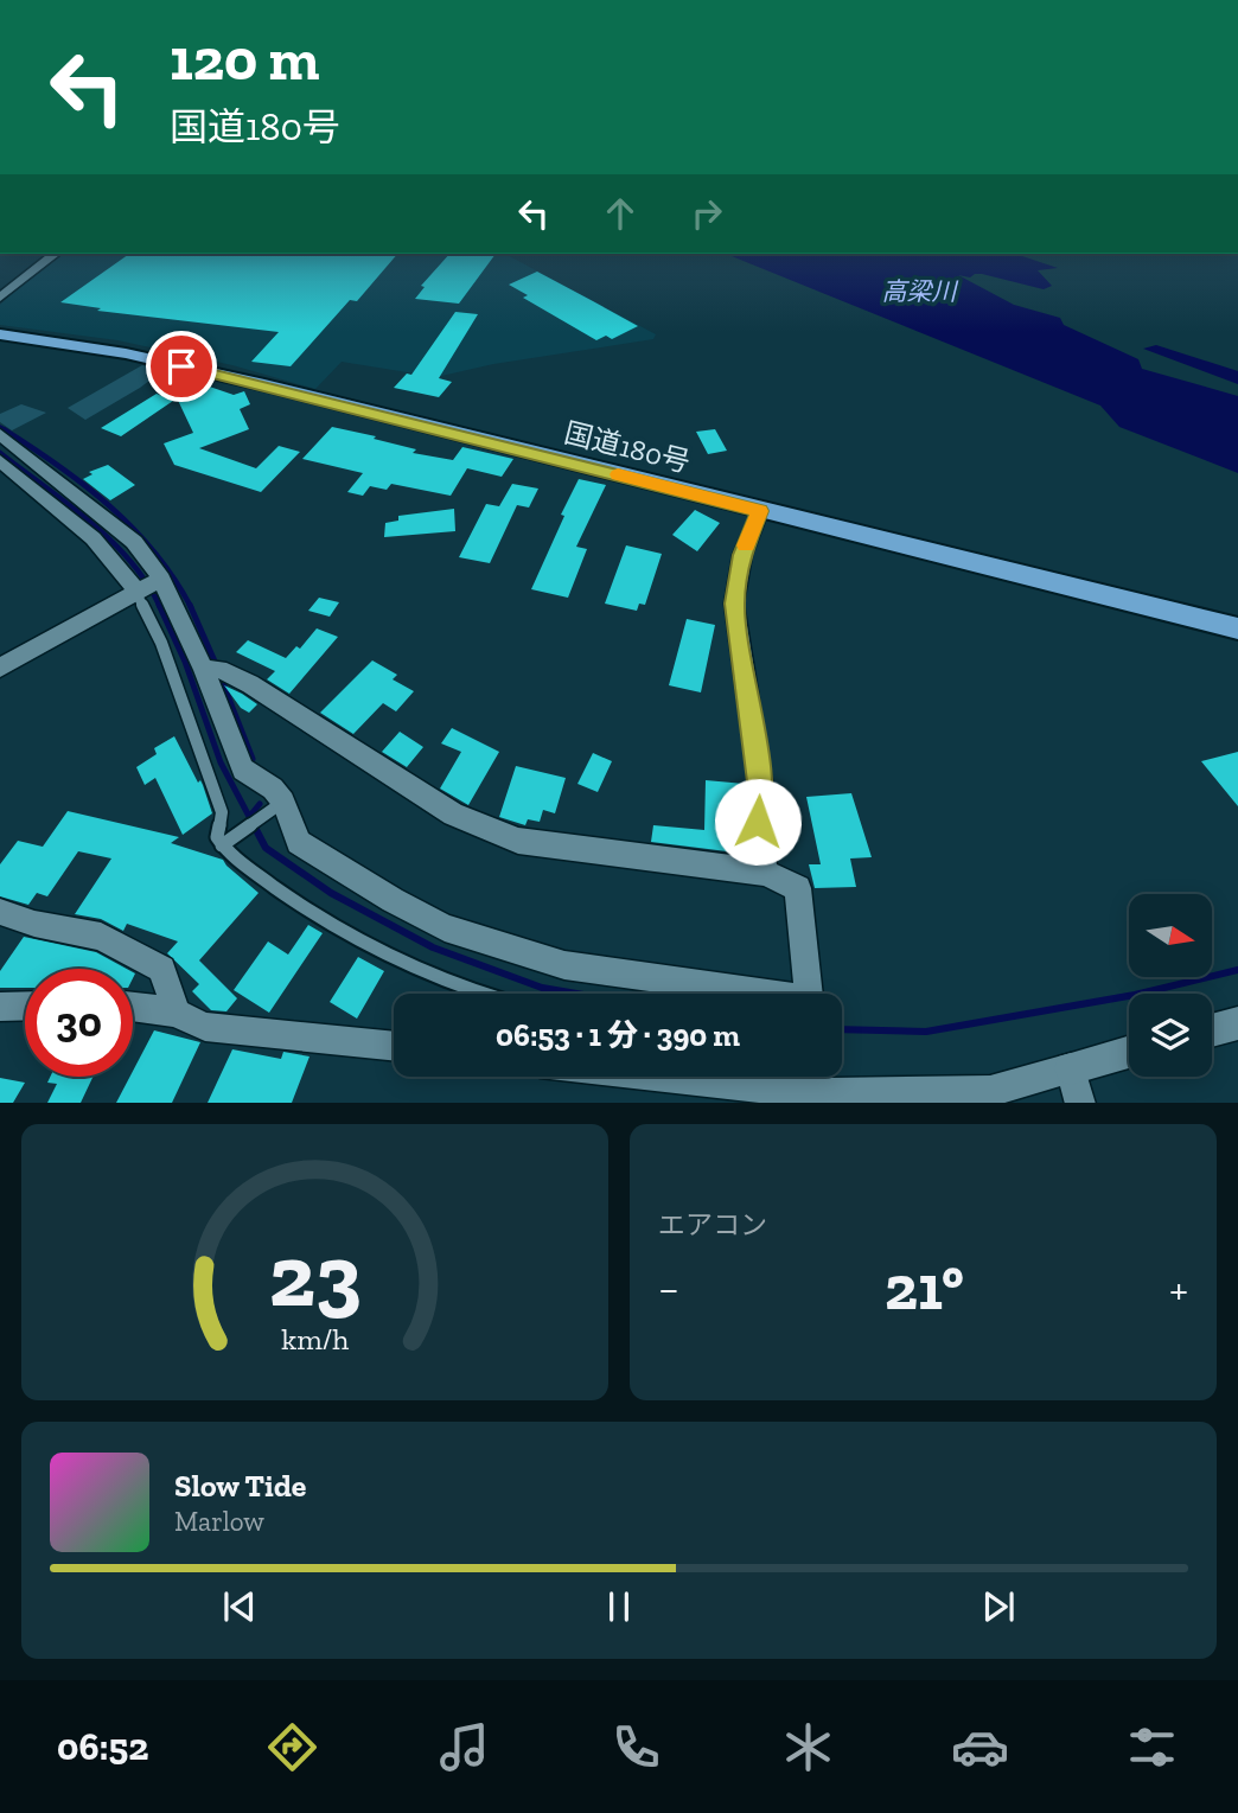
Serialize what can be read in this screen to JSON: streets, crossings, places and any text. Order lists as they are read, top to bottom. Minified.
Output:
{"streets":{"highway":["国道180号"]},"water":["高梁川"],"north":"right","page":{"turn":["120 m","国道180号"],"limit":"30","trip":"06:53 · 1 分 · 390 m","tile":"エアコン","heat":["−","21°","+"],"song":["Slow Tide","Marlow"],"tabs":"06:52","gauge":["23","km/h"]}}
